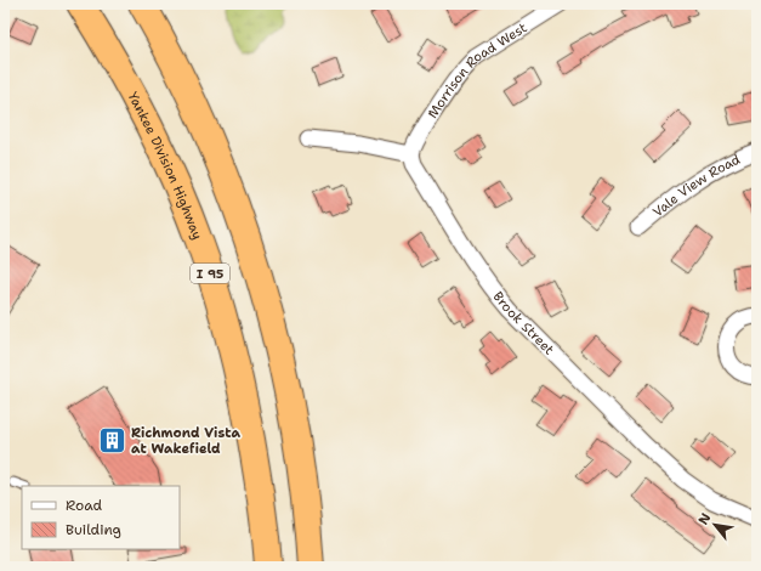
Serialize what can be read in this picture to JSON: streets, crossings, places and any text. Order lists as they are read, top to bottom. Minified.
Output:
{"streets":{"highway":["Yankee Division Highway","I 95"],"street":["Morrison Road West","Vale View Road","Brook Street"]},"crossings":[["Morrison Road West","Brook Street"]],"places":{"building":["Richmond Vista at Wakefield"]},"legend":["Road","Building"],"north":"top left"}
